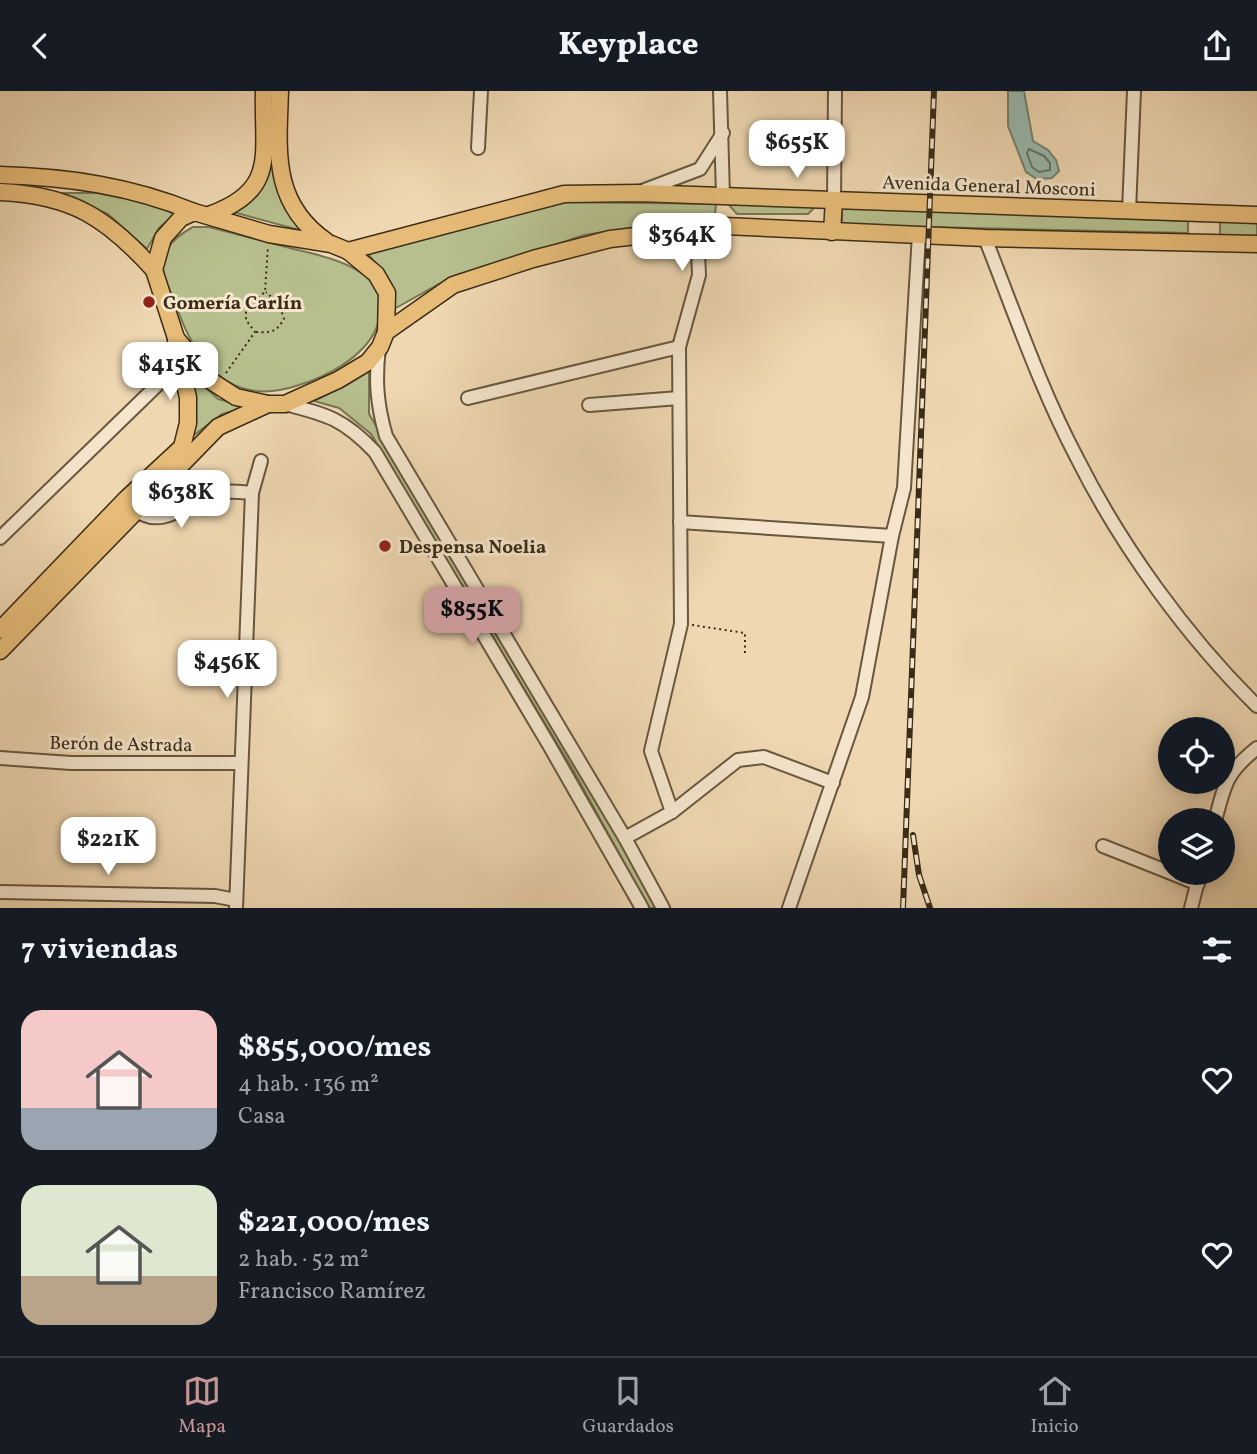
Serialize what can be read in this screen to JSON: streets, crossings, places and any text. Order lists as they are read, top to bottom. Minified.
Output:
{"streets":{"main road":["Avenida General Mosconi"],"street":["Berón de Astrada"]},"places":["Gomería Carlín","Despensa Noelia"],"page":{"header":"Keyplace","price":["$655K","$364K","$415K","$638K","$855K","$456K","$221K"],"heading":"7 viviendas","list":[{"name":"$855,000/mes","note":"4 hab. · 136 m² · Casa"},{"name":"$221,000/mes","note":"2 hab. · 52 m² · Francisco Ramírez"}],"tabs":["Mapa","Guardados","Inicio"]}}
